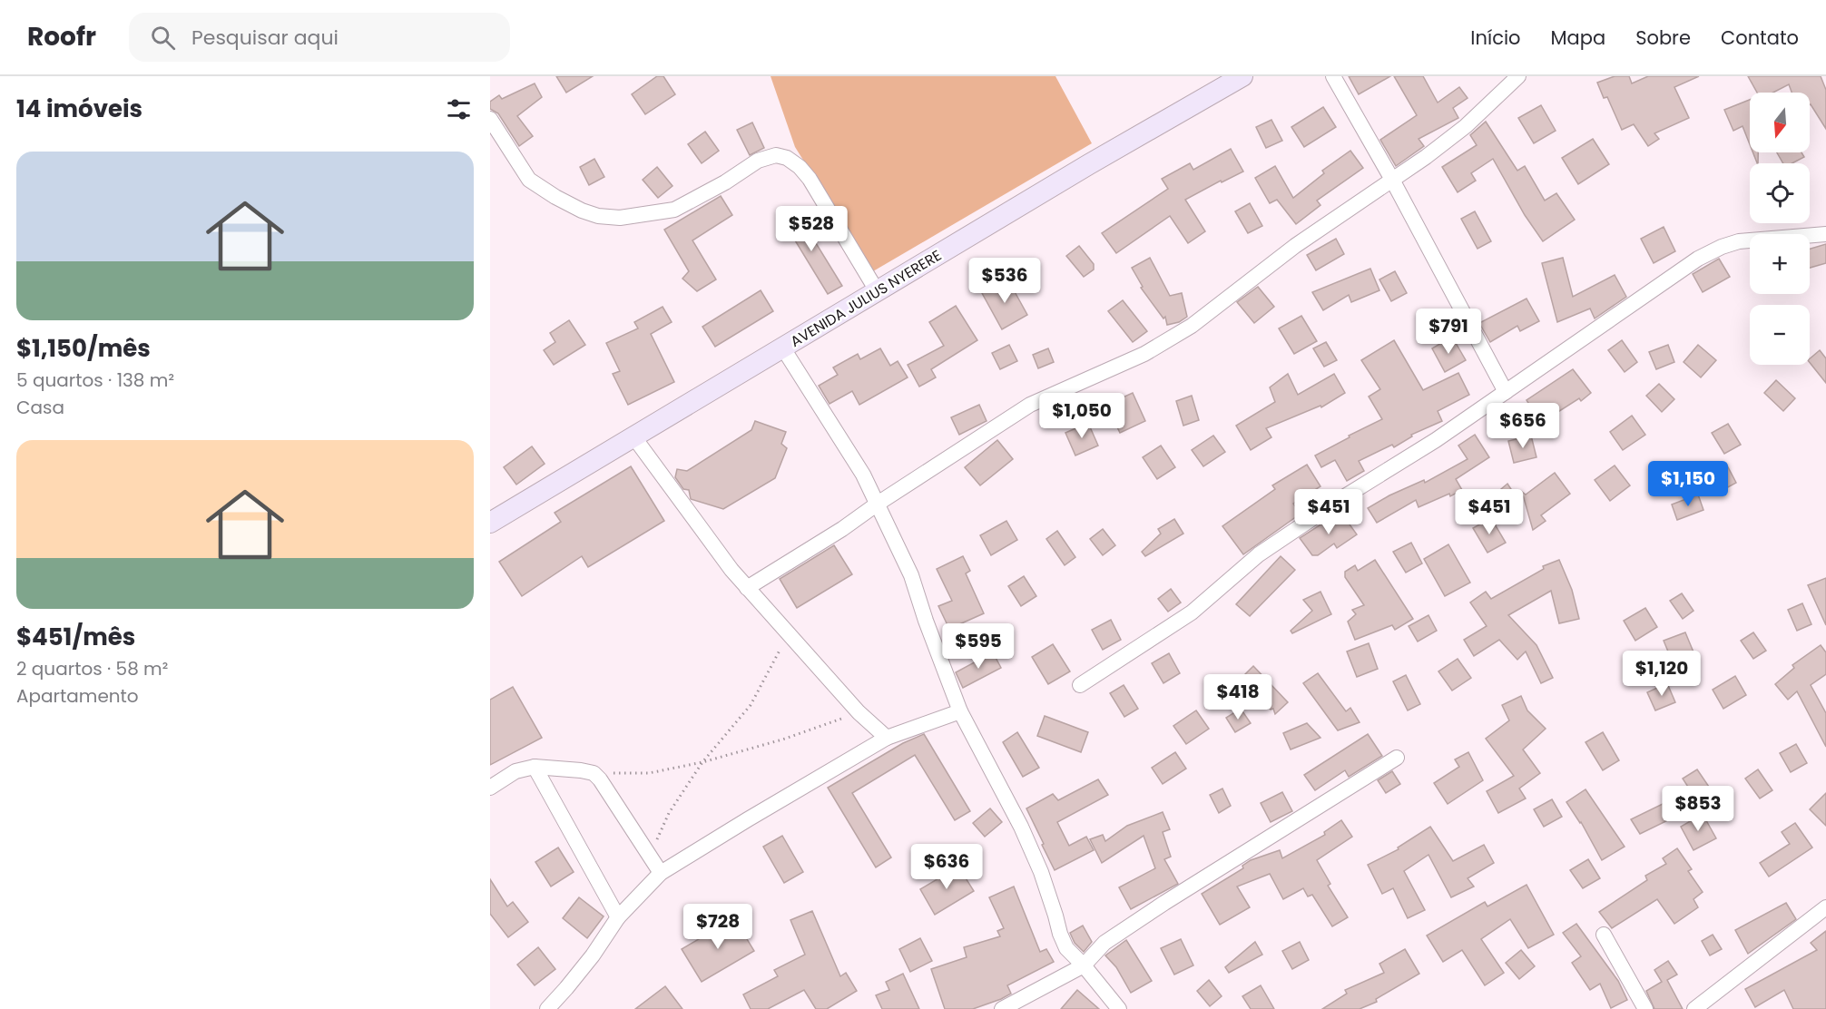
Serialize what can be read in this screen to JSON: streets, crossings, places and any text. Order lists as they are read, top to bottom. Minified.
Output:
{"streets":{"street":["AVENIDA JULIUS NYERERE"]},"north":"bottom","page":{"header":"Roofr","search":"Pesquisar aqui","nav":["Início","Mapa","Sobre","Contato"],"heading":"14 imóveis","map_buttons":["+","−"],"list":[{"name":"$1,150/mês","note":"5 quartos · 138 m² · Casa"},{"name":"$451/mês","note":"2 quartos · 58 m² · Apartamento"}],"price":["$528","$536","$791","$1,050","$656","$1,150","$451","$451","$595","$1,120","$418","$853","$636","$728"]}}
